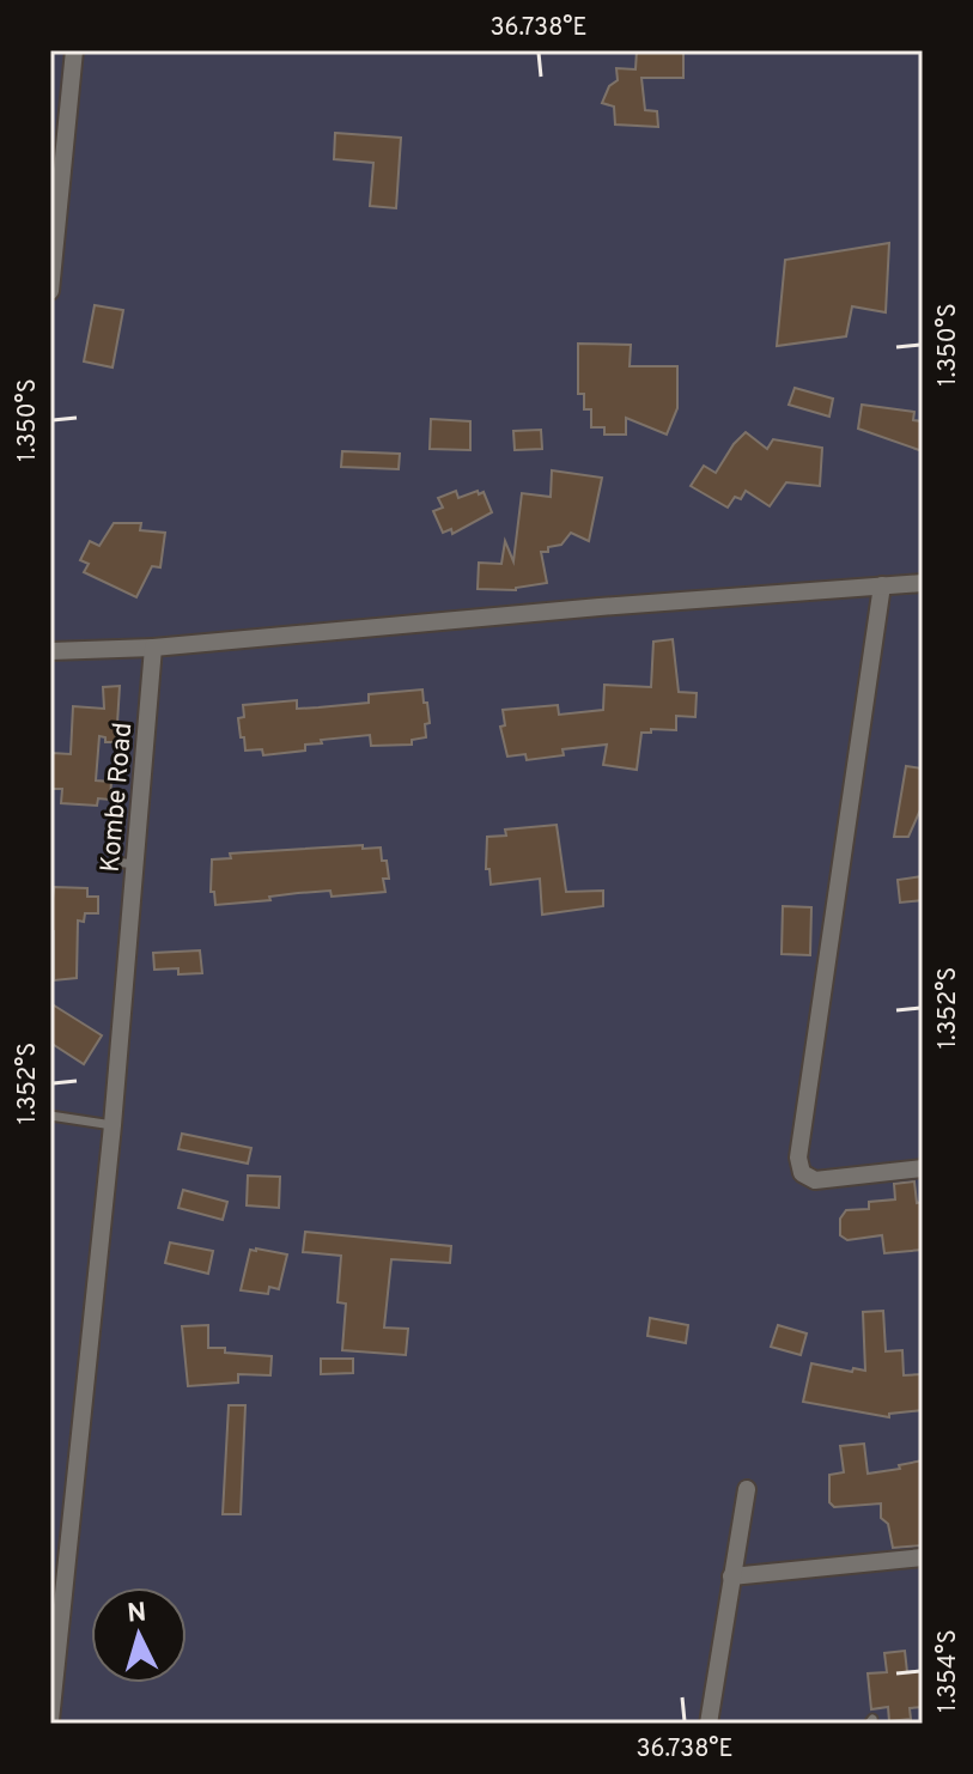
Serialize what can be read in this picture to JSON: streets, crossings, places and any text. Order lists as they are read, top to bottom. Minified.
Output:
{"streets":{"street":["Kombe Road"]},"north":"top","coordinates":["36.738°E","1.350°S","1.352°S","1.354°S"]}
